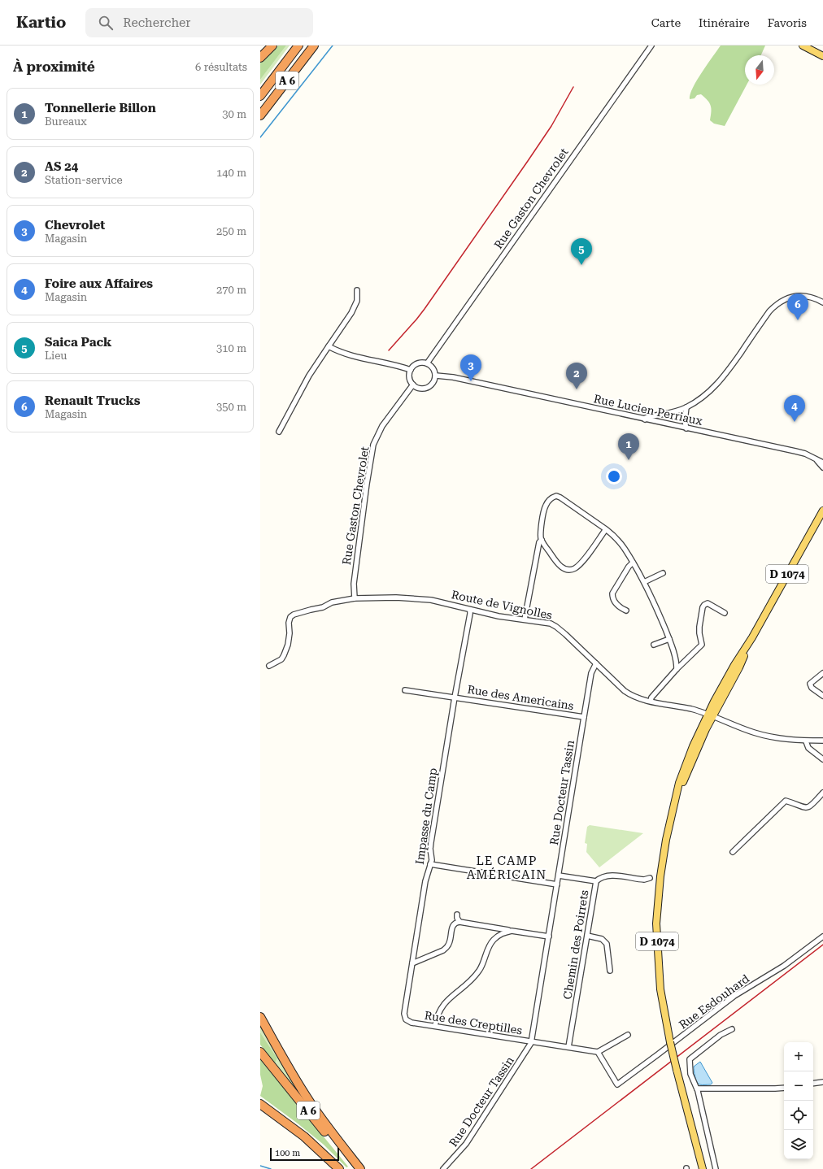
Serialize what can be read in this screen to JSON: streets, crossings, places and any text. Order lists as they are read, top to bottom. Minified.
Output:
{"streets":{"highway":["A 6"],"main road":["D 1074"],"street":["Rue Gaston Chevrolet","Rue Lucien Perriaux","Route de Vignolles","Rue des Americains","Rue Docteur Tassin","Impasse du Camp","Chemin des Poirrets","Rue Esdouhard","Rue des Creptilles"]},"crossings":[["Rue Gaston Chevrolet","Rue Lucien Perriaux"],["Rue Gaston Chevrolet","Route de Vignolles"],["D 1074","Route de Vignolles"],["Route de Vignolles","Rue Docteur Tassin"],["Route de Vignolles","Impasse du Camp"],["Rue des Americains","Rue Docteur Tassin"],["Rue des Americains","Impasse du Camp"],["Rue Docteur Tassin","Rue des Creptilles"],["Impasse du Camp","Rue des Creptilles"]],"districts":["LE CAMP AMÉRICAIN"],"scale_bar":"100 m","north":"bottom","page":{"header":"Kartio","search":"Rechercher","nav":["Carte","Itinéraire","Favoris"],"heading":["À proximité","6 résultats"],"list":[{"mark":"1","name":"Tonnellerie Billon","note":"Bureaux","value":"30 m"},{"mark":"2","name":"AS 24","note":"Station-service","value":"140 m"},{"mark":"3","name":"Chevrolet","note":"Magasin","value":"250 m"},{"mark":"4","name":"Foire aux Affaires","note":"Magasin","value":"270 m"},{"mark":"5","name":"Saica Pack","note":"Lieu","value":"310 m"},{"mark":"6","name":"Renault Trucks","note":"Magasin","value":"350 m"}],"pins":["5","6","3","2","4","1"],"map_buttons":["+","−"],"scale":"100 m"}}
